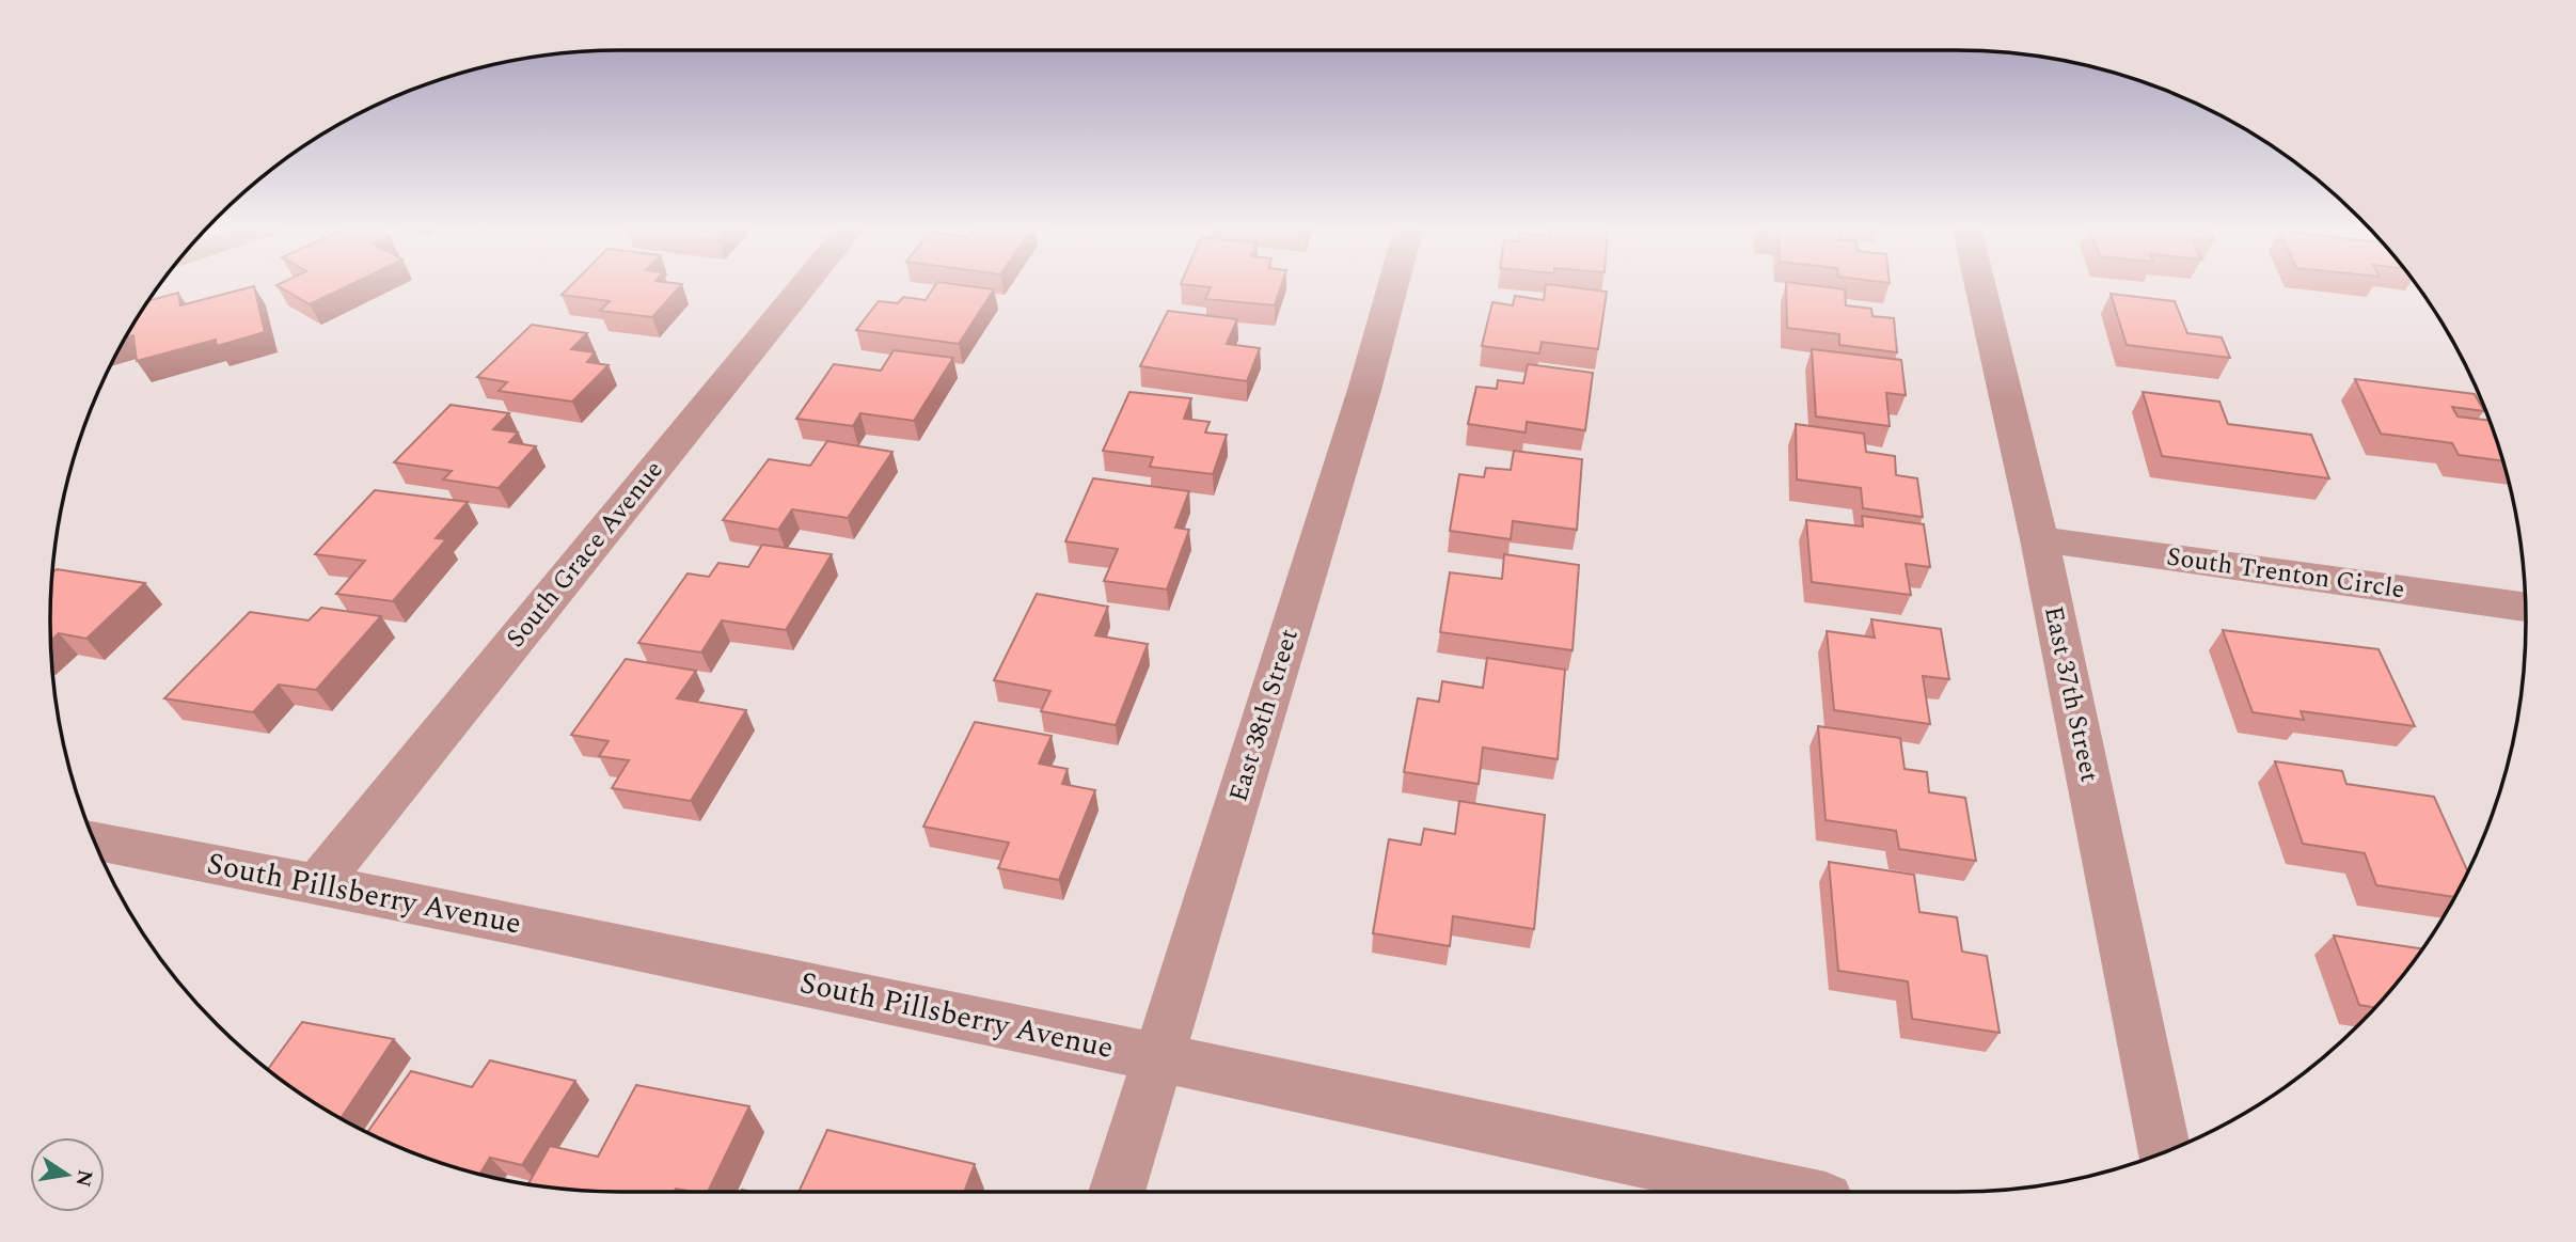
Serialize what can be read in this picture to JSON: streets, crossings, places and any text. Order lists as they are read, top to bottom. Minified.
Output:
{"streets":{"street":["South Grace Avenue","South Trenton Circle","East 37th Street","East 38th Street","South Pillsberry Avenue"]},"crossings":[["South Grace Avenue","South Pillsberry Avenue"],["South Trenton Circle","East 37th Street"],["East 38th Street","South Pillsberry Avenue"]],"north":"right"}
